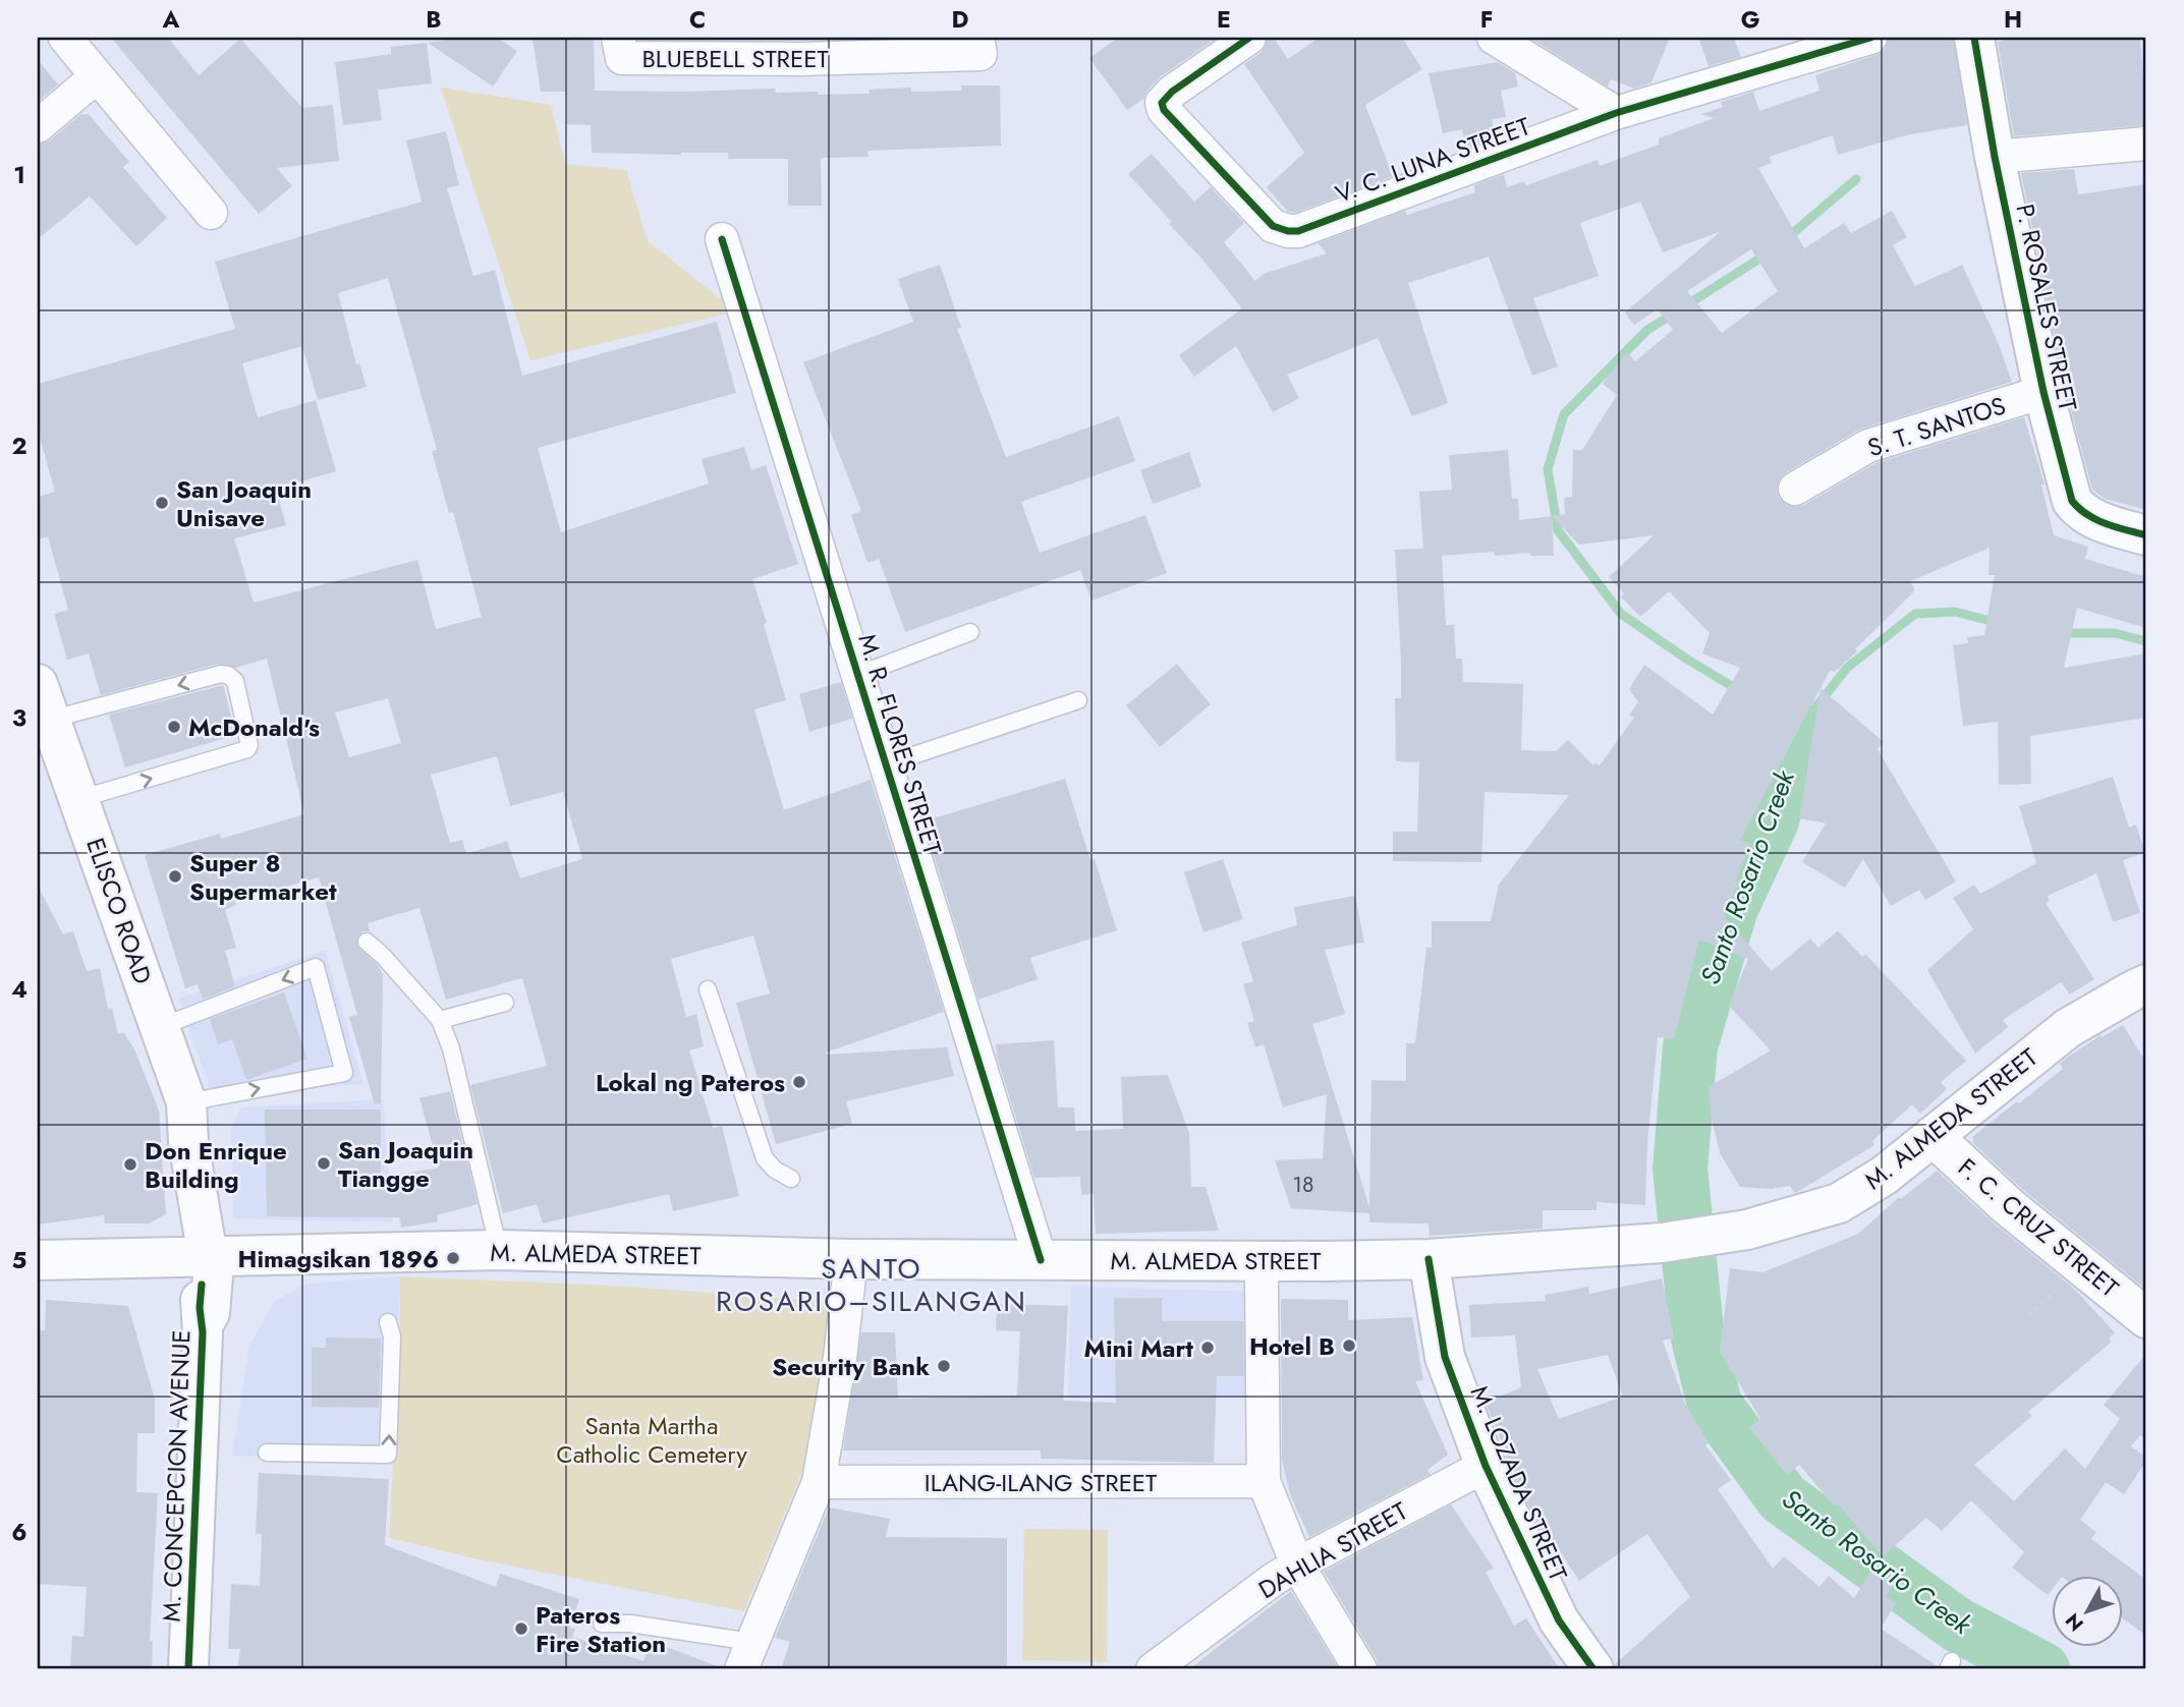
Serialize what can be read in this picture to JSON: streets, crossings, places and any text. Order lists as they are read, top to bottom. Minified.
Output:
{"streets":{"main road":["P. ROSALES STREET","ELISCO ROAD","M. ALMEDA STREET","F. C. CRUZ STREET","M. CONCEPCION AVENUE","M. LOZADA STREET"],"street":["BLUEBELL STREET","V. C. LUNA STREET","S. T. SANTOS","M. R. FLORES STREET","ILANG-ILANG STREET","DAHLIA STREET"]},"crossings":[["P. ROSALES STREET","S. T. SANTOS"],["M. R. FLORES STREET","M. ALMEDA STREET"],["ELISCO ROAD","M. ALMEDA STREET"],["ELISCO ROAD","M. CONCEPCION AVENUE"],["M. ALMEDA STREET","F. C. CRUZ STREET"],["M. ALMEDA STREET","M. CONCEPCION AVENUE"],["M. ALMEDA STREET","M. LOZADA STREET"],["M. LOZADA STREET","DAHLIA STREET"]],"districts":["SANTO ROSARIO–SILANGAN"],"water":["Santo Rosario Creek"],"parks":["Santa Martha Catholic Cemetery"],"places":["San Joaquin Unisave","McDonald's","Super 8 Supermarket","Lokal ng Pateros","San Joaquin Tiangge","Don Enrique Building","Himagsikan 1896","Hotel B","Mini Mart","Security Bank","Pateros Fire Station"],"house_numbers":["18"],"north":"bottom left","grid":{"columns":["A","B","C","D","E","F","G","H"],"rows":["1","2","3","4","5","6"]}}
